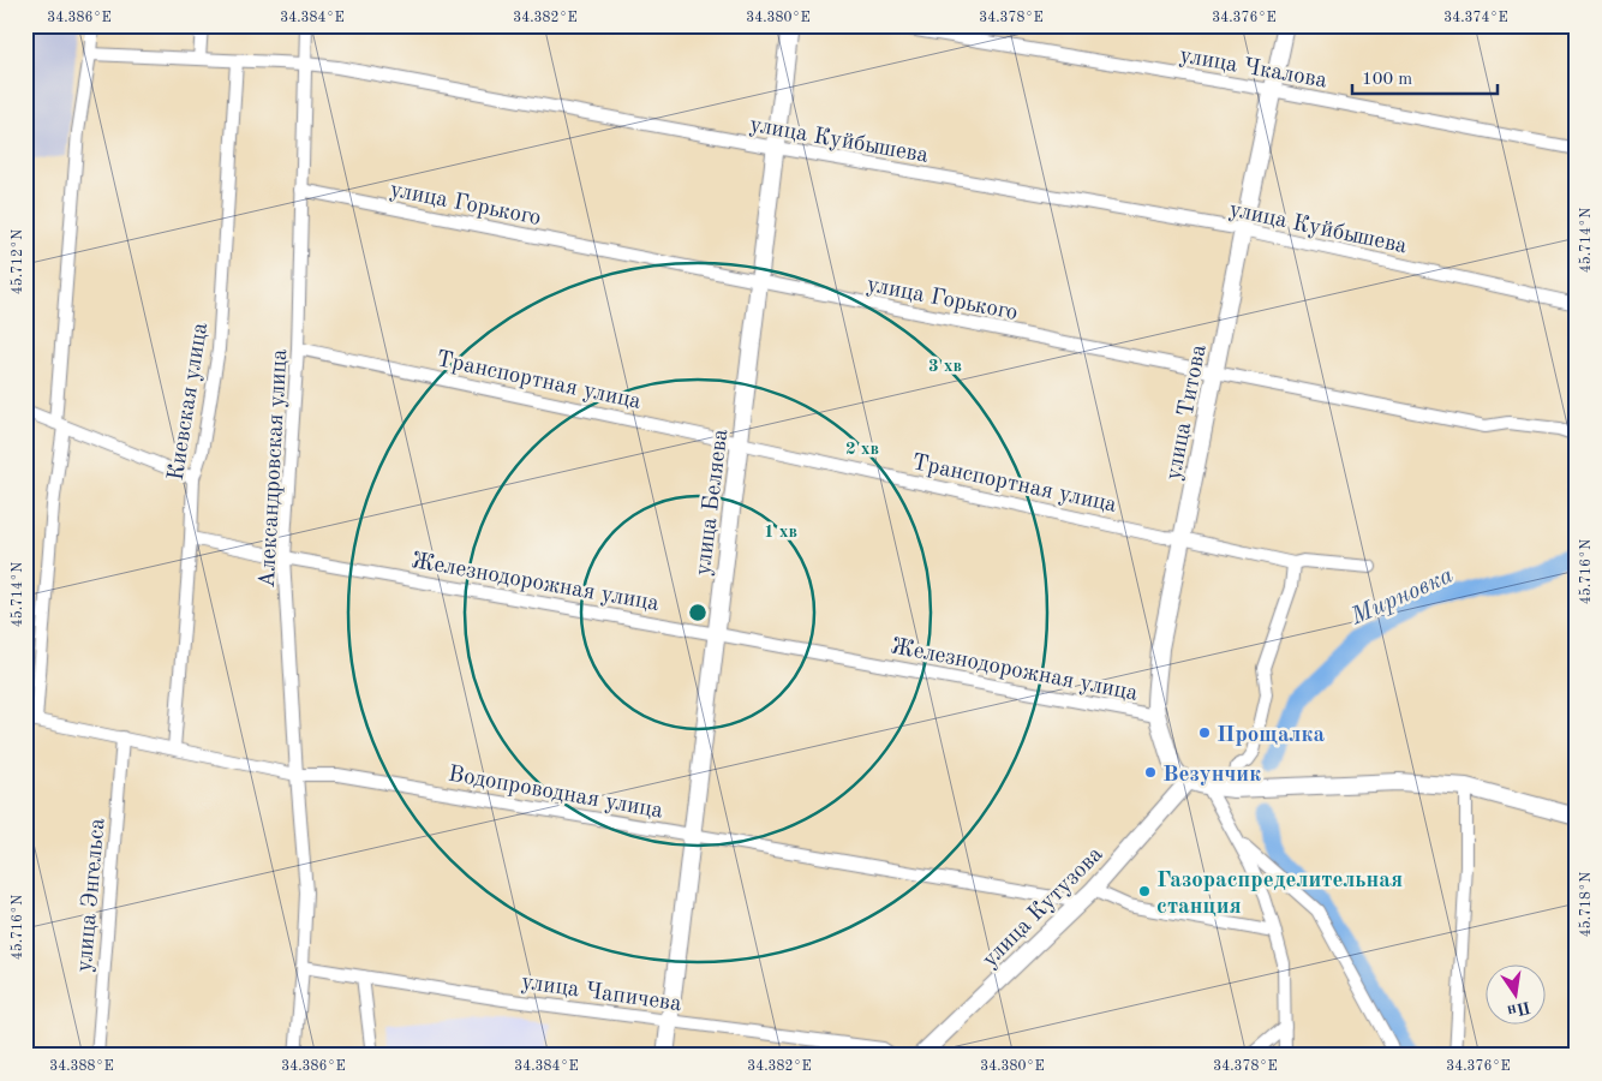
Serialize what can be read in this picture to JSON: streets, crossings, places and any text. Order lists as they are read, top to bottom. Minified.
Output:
{"streets":{"main road":["улица Титова","улица Беляева","улица Кутузова"],"street":["улица Чкалова","улица Куйбышева","улица Горького","Транспортная улица","Киевская улица","Александровская улица","Железнодорожная улица","Водопроводная улица","улица Энгельса","улица Чапичева"]},"crossings":[["улица Чкалова","улица Титова"],["улица Куйбышева","Киевская улица"],["улица Куйбышева","улица Титова"],["улица Куйбышева","Александровская улица"],["улица Куйбышева","улица Беляева"],["улица Горького","улица Титова"],["улица Горького","Александровская улица"],["улица Горького","улица Беляева"],["Транспортная улица","улица Титова"],["Транспортная улица","Александровская улица"],["Транспортная улица","улица Беляева"],["Киевская улица","Железнодорожная улица"],["Киевская улица","Водопроводная улица"],["улица Титова","Железнодорожная улица"],["улица Титова","улица Кутузова"],["Александровская улица","Железнодорожная улица"],["Александровская улица","Водопроводная улица"],["Александровская улица","улица Чапичева"],["улица Беляева","Железнодорожная улица"],["улица Беляева","Водопроводная улица"],["улица Беляева","улица Чапичева"],["Водопроводная улица","улица Энгельса"],["Водопроводная улица","улица Кутузова"]],"water":["Мирновка"],"places":["Прощалка","Везунчик","Газораспределительная станция"],"scale_bar":"100 m","north":"bottom","coordinates":["34.386°E","34.384°E","34.382°E","34.380°E","34.378°E","34.376°E","34.374°E","45.714°N","45.712°N","45.716°N","45.718°N","34.388°E"],"rings":["3 хв","2 хв","1 хв"]}
